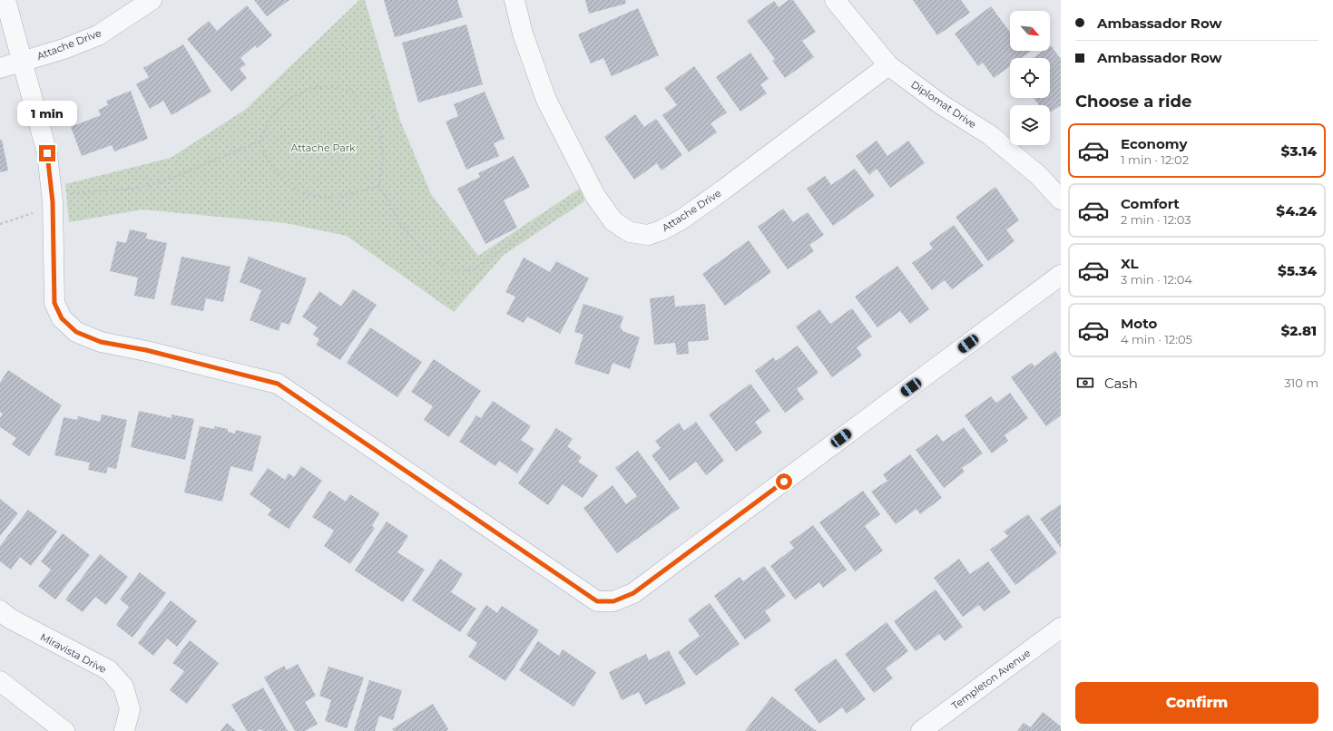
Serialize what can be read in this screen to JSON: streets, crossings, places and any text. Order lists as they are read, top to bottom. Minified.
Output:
{"streets":{"street":["Attache Drive","Diplomat Drive","Miravista Drive","Templeton Avenue"]},"crossings":[["Attache Drive","Diplomat Drive"]],"parks":["Attache Park"],"north":"bottom right","page":{"banner":["Ambassador Row","Ambassador Row"],"heading":"Choose a ride","bubble":"1 min","list":[{"name":"Economy","note":"1 min · 12:02","value":"$3.14"},{"name":"Comfort","note":"2 min · 12:03","value":"$4.24"},{"name":"XL","note":"3 min · 12:04","value":"$5.34"},{"name":"Moto","note":"4 min · 12:05","value":"$2.81"}],"pay":["Cash","310 m"],"buttons":"Confirm"}}
